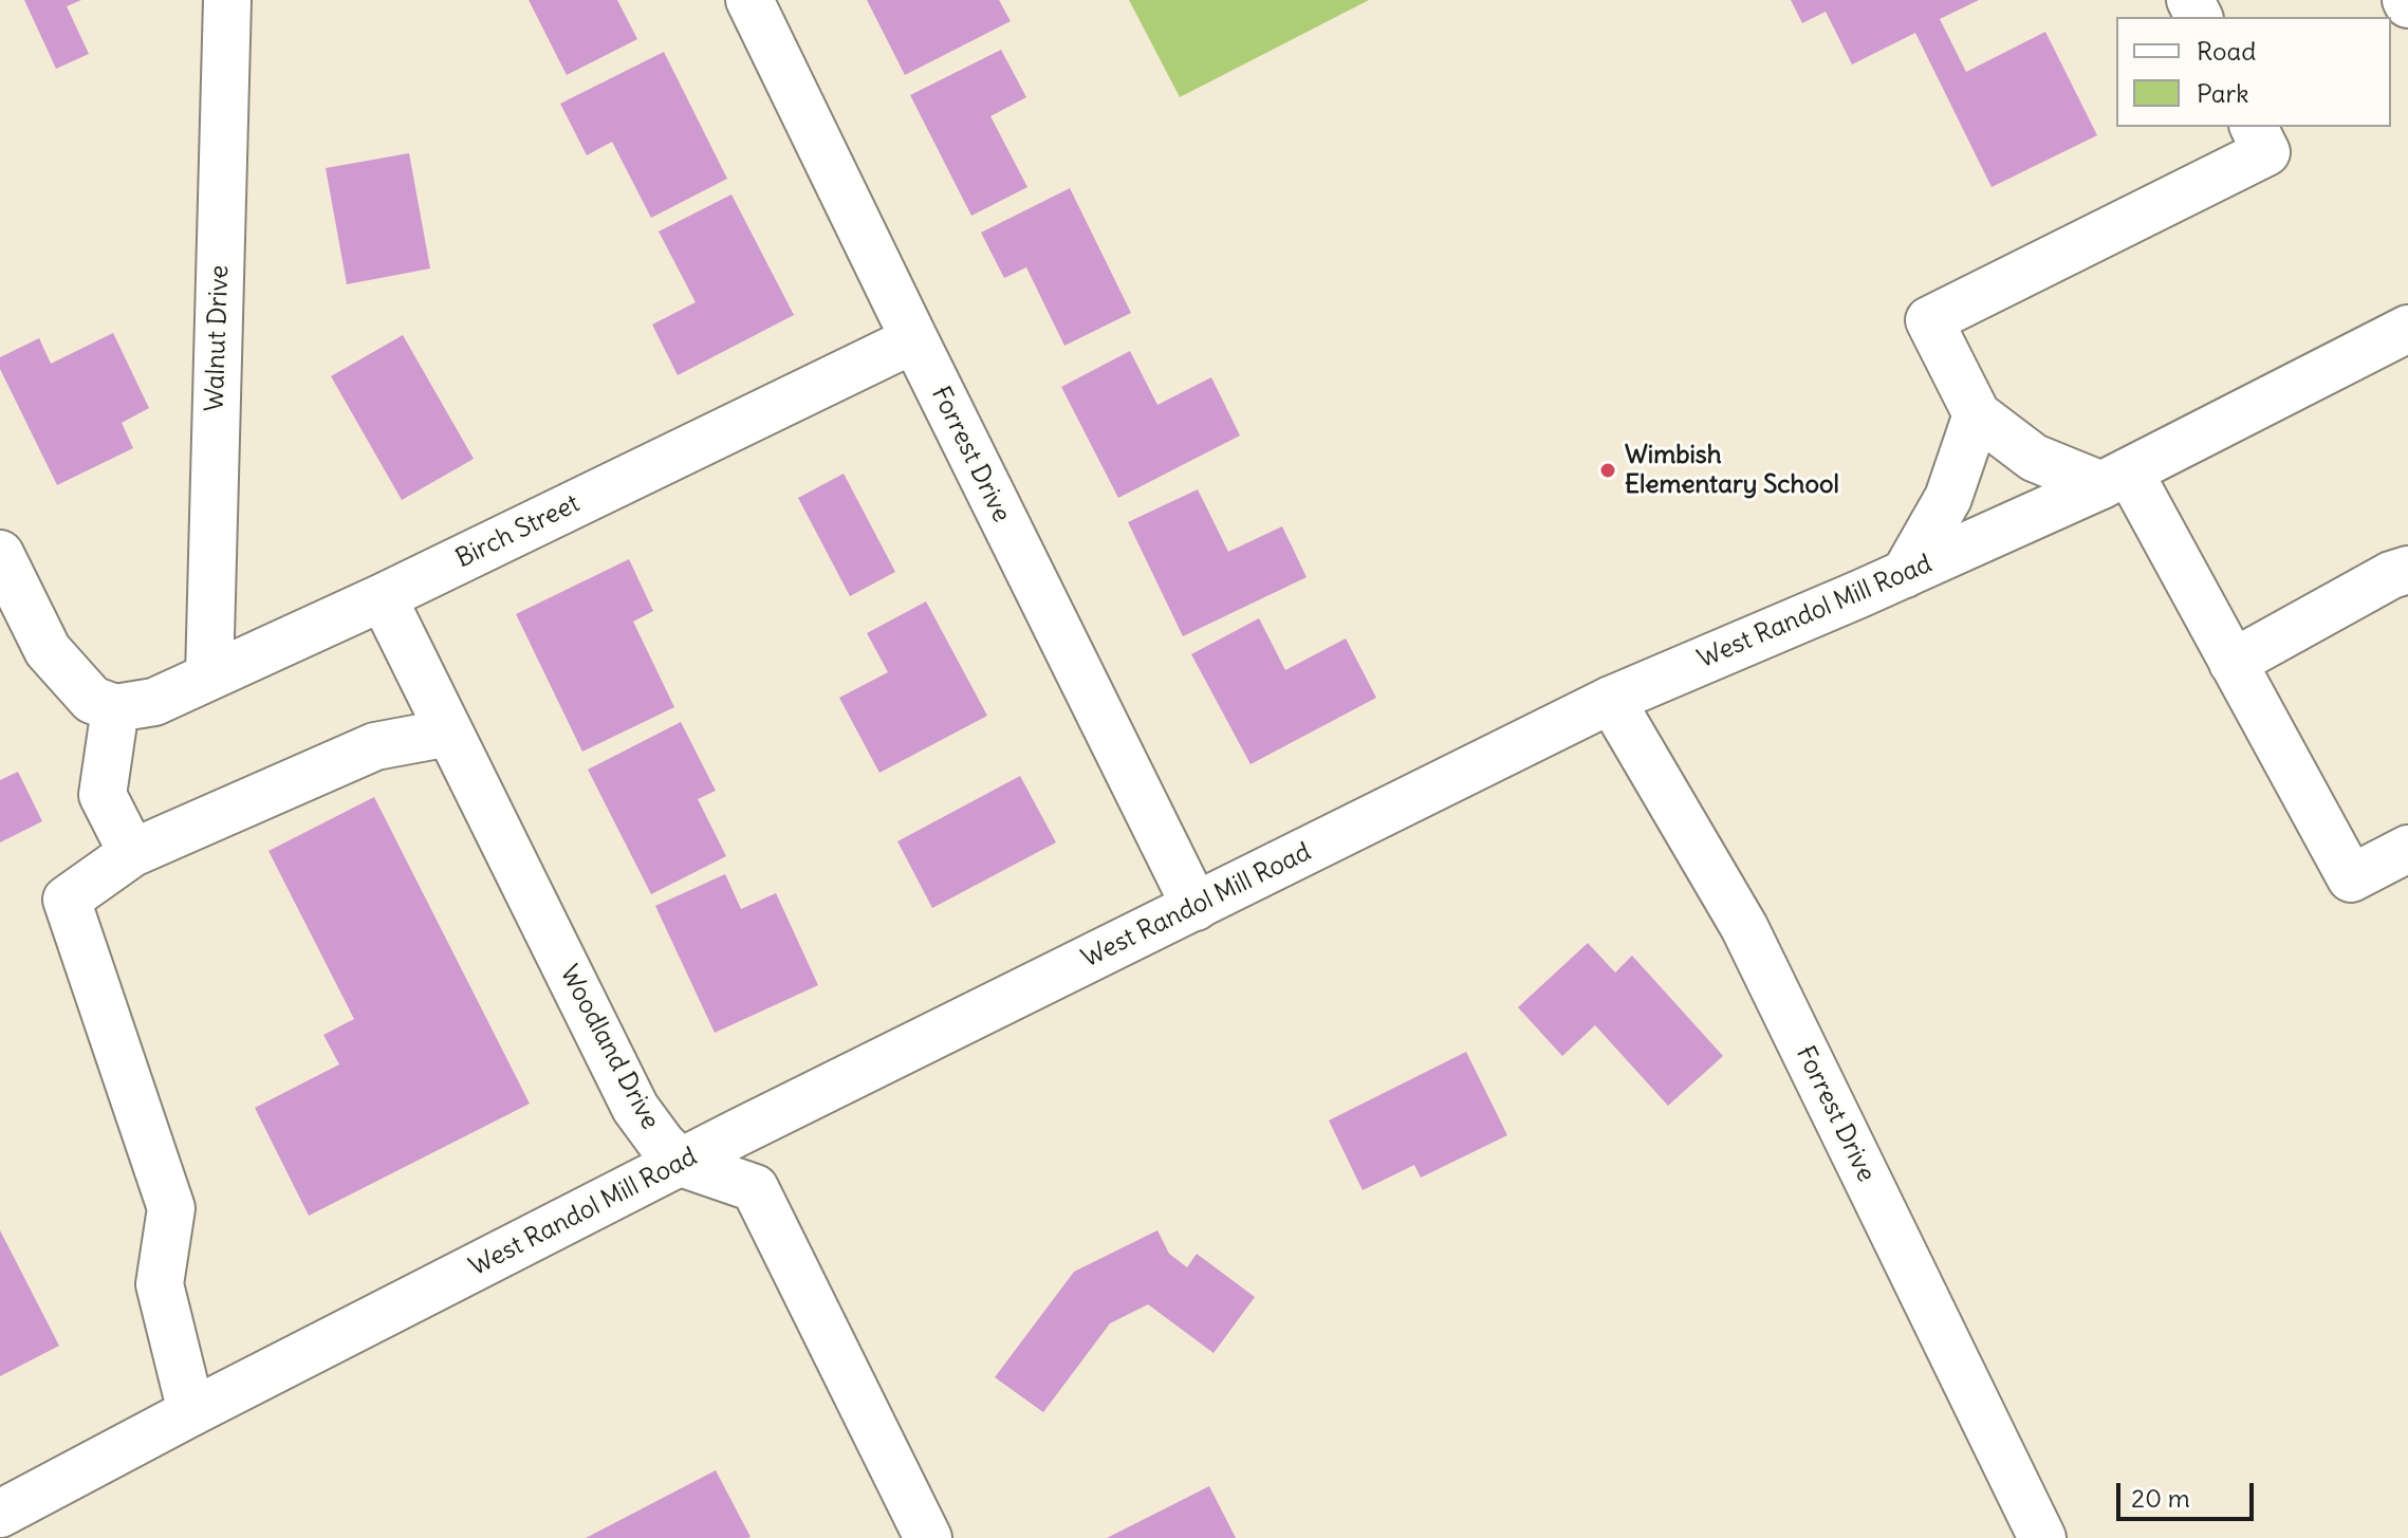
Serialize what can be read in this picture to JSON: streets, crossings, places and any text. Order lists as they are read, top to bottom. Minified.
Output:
{"streets":{"street":["Walnut Drive","Forrest Drive","Birch Street","West Randol Mill Road","Woodland Drive"]},"crossings":[["Walnut Drive","Birch Street"],["Forrest Drive","Birch Street"],["Forrest Drive","West Randol Mill Road"],["Birch Street","Woodland Drive"],["West Randol Mill Road","Woodland Drive"]],"places":["Wimbish Elementary School"],"legend":["Road","Park"],"scale_bar":"20 m"}
